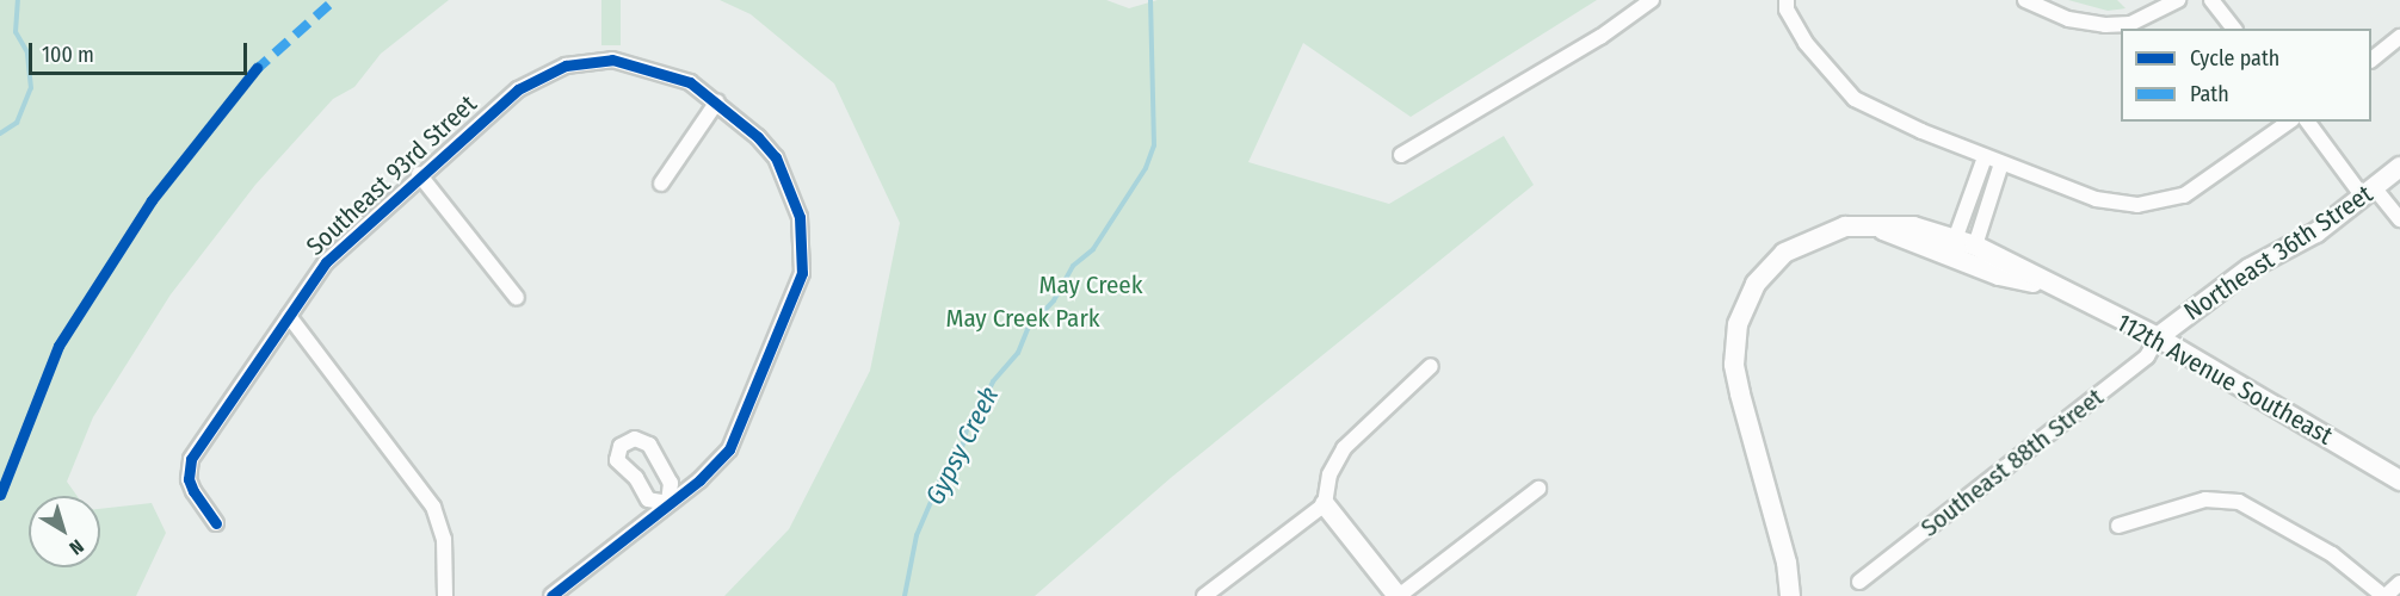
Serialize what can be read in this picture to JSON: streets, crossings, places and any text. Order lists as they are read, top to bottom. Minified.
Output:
{"streets":{"street":["Southeast 93rd Street","Northeast 36th Street","112th Avenue Southeast","Southeast 88th Street"]},"crossings":[["Northeast 36th Street","112th Avenue Southeast"],["Northeast 36th Street","Southeast 88th Street"],["112th Avenue Southeast","Southeast 88th Street"]],"water":["Gypsy Creek"],"parks":["May Creek","May Creek Park"],"legend":["Cycle path","Path"],"scale_bar":"100 m","north":"bottom right"}
